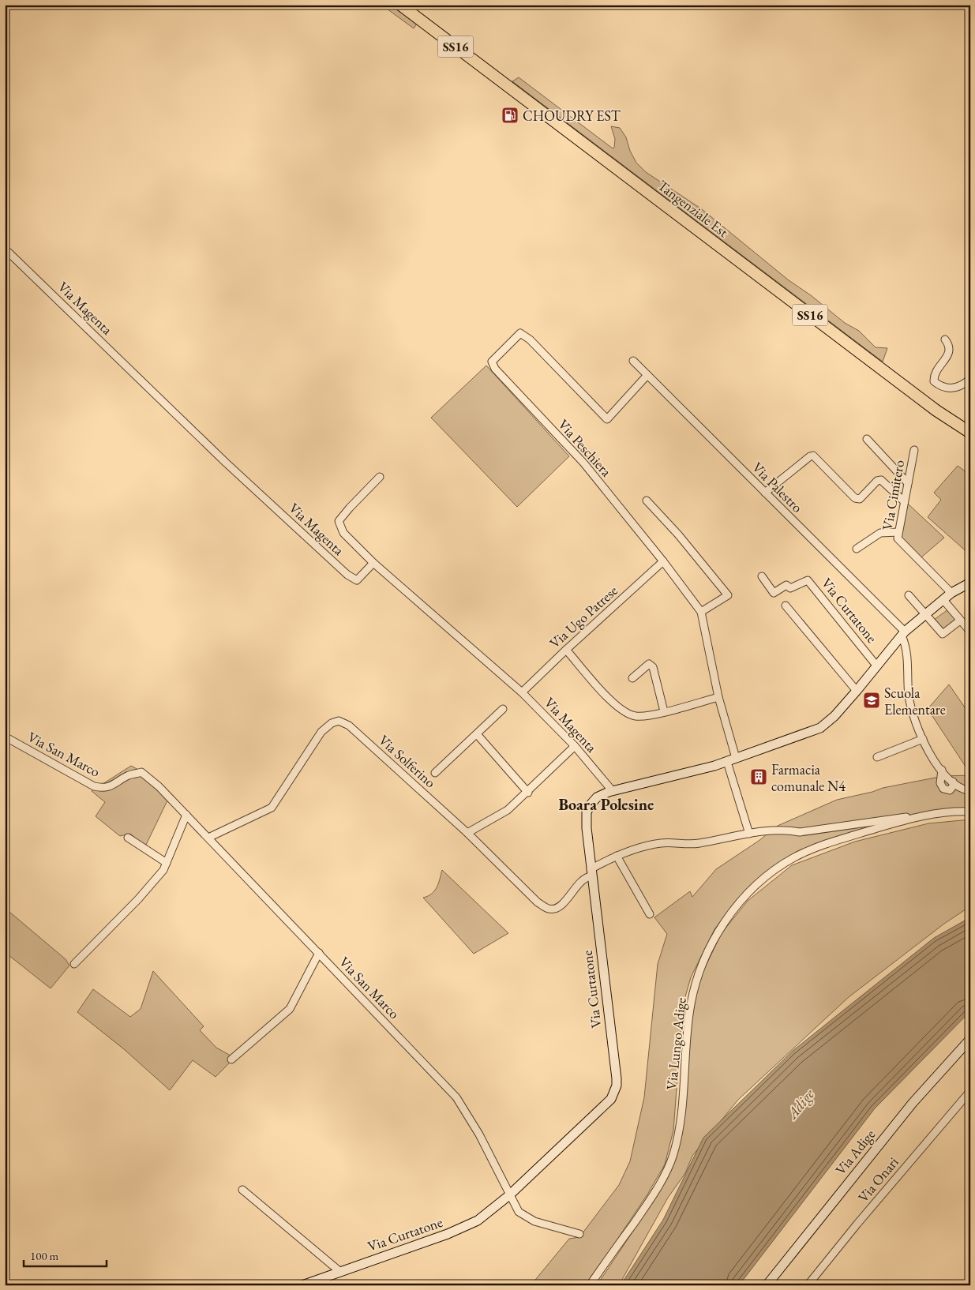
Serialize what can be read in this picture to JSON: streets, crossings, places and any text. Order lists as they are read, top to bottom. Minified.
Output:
{"streets":{"main road":["SS16","Tangenziale Est"],"street":["Via Magenta","Via Peschiera","Via Palestro","Via Cimitero","Via Curtatone","Via Ugo Patrese","Via San Marco","Via Solferino","Via Lungo Adige","Via Adige","Via Onari"]},"crossings":[["Via Magenta","Via Curtatone"],["Via Magenta","Via Ugo Patrese"],["Via Peschiera","Via Palestro"],["Via Peschiera","Via Curtatone"],["Via Peschiera","Via Ugo Patrese"],["Via Palestro","Via Curtatone"],["Via Cimitero","Via Curtatone"],["Via Curtatone","Via San Marco"],["Via Curtatone","Via Solferino"],["Via San Marco","Via Solferino"]],"districts":["Boara Polesine"],"water":["Adige"],"places":{"fuel station":["CHOUDRY EST"],"school or university":["Scuola Elementare"],"building":["Farmacia comunale N4"]},"scale_bar":"100 m"}
